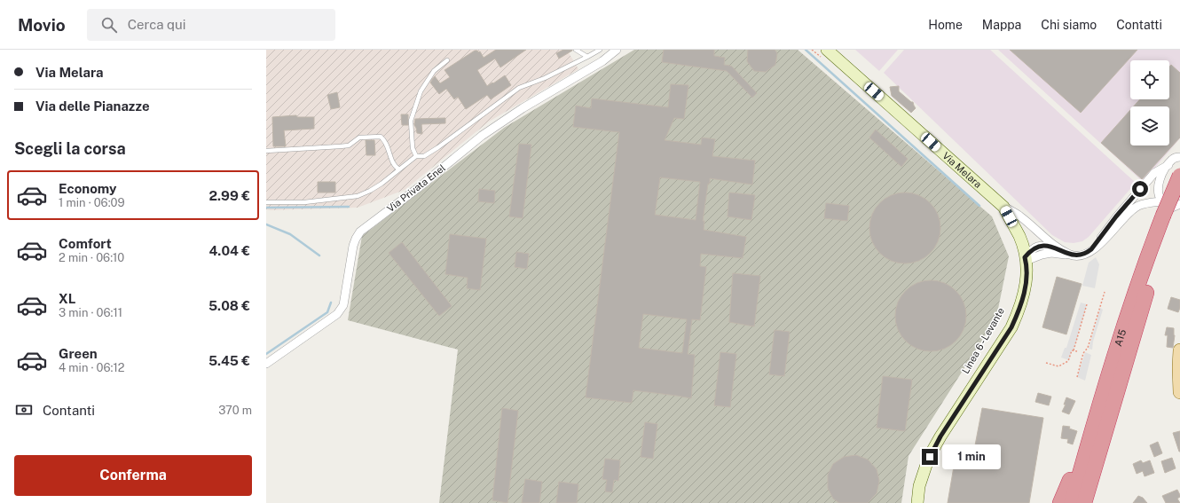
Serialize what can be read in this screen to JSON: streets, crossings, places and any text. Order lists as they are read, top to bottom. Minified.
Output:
{"streets":{"highway":["A15"],"street":["Via Melara","Via Privata Enel"]},"page":{"header":"Movio","search":"Cerca qui","nav":["Home","Mappa","Chi siamo","Contatti"],"banner":["Via Melara","Via delle Pianazze"],"heading":"Scegli la corsa","list":[{"name":"Economy","note":"1 min · 06:09","value":"2.99 €"},{"name":"Comfort","note":"2 min · 06:10","value":"4.04 €"},{"name":"XL","note":"3 min · 06:11","value":"5.08 €"},{"name":"Green","note":"4 min · 06:12","value":"5.45 €"}],"pay":["Contanti","370 m"],"bubble":"1 min","buttons":"Conferma"}}
